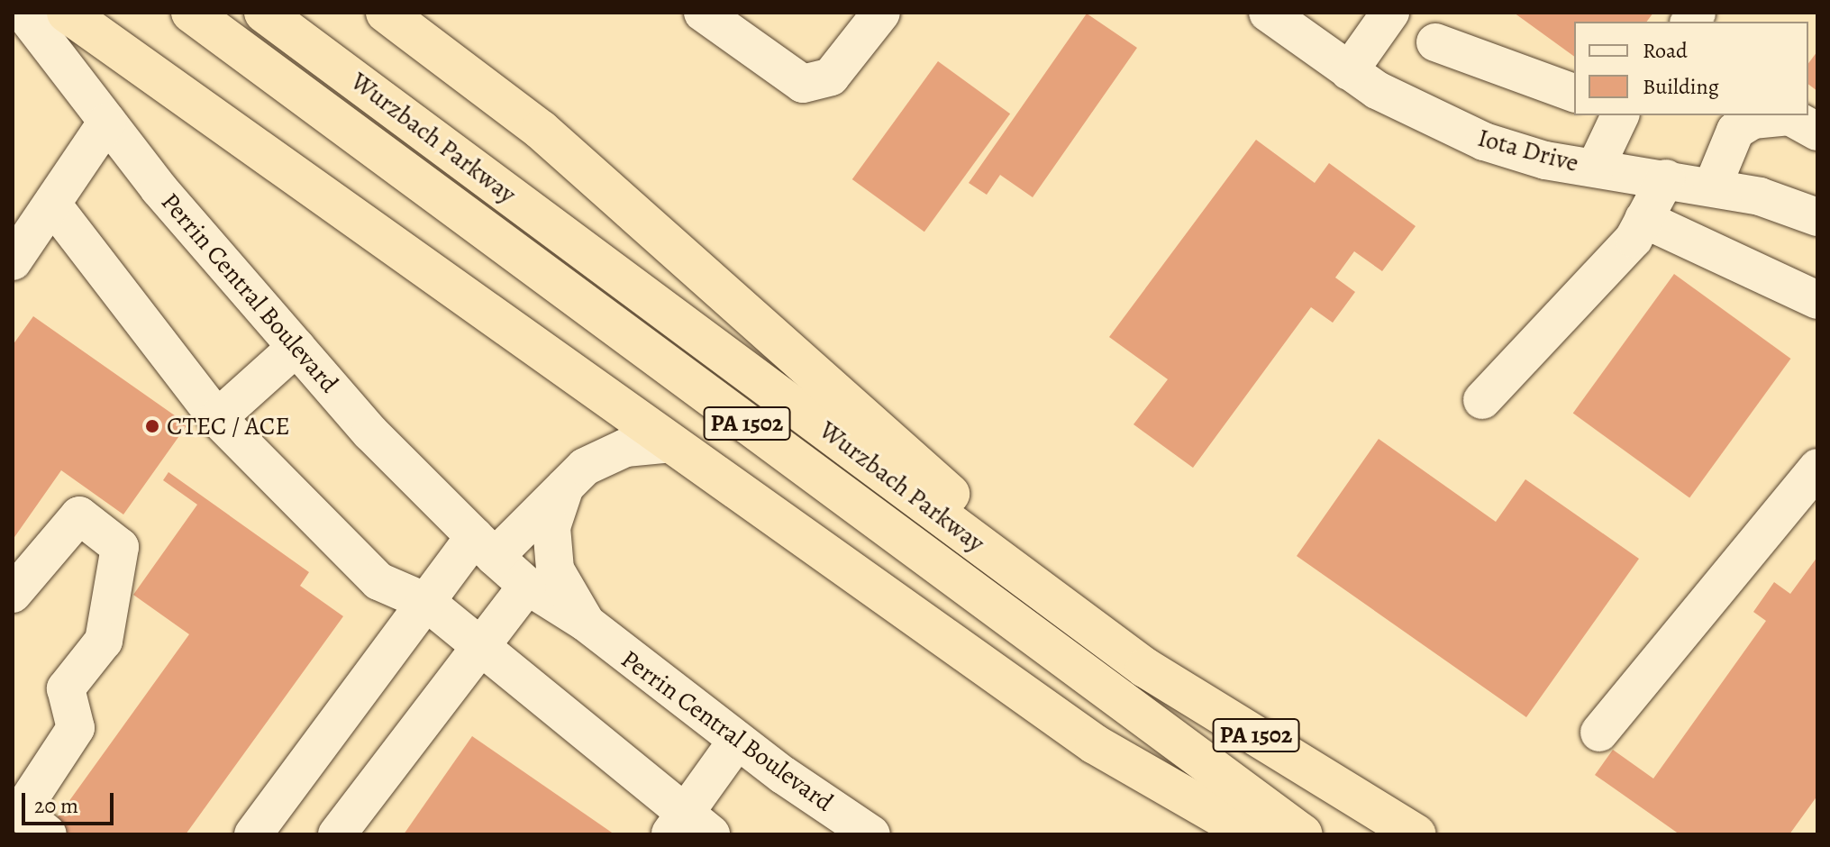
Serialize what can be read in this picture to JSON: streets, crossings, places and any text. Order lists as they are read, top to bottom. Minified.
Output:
{"streets":{"highway":["Wurzbach Parkway","PA 1502"],"street":["Iota Drive","Perrin Central Boulevard"]},"places":["CTEC / ACE"],"legend":["Road","Building"],"scale_bar":"20 m"}
